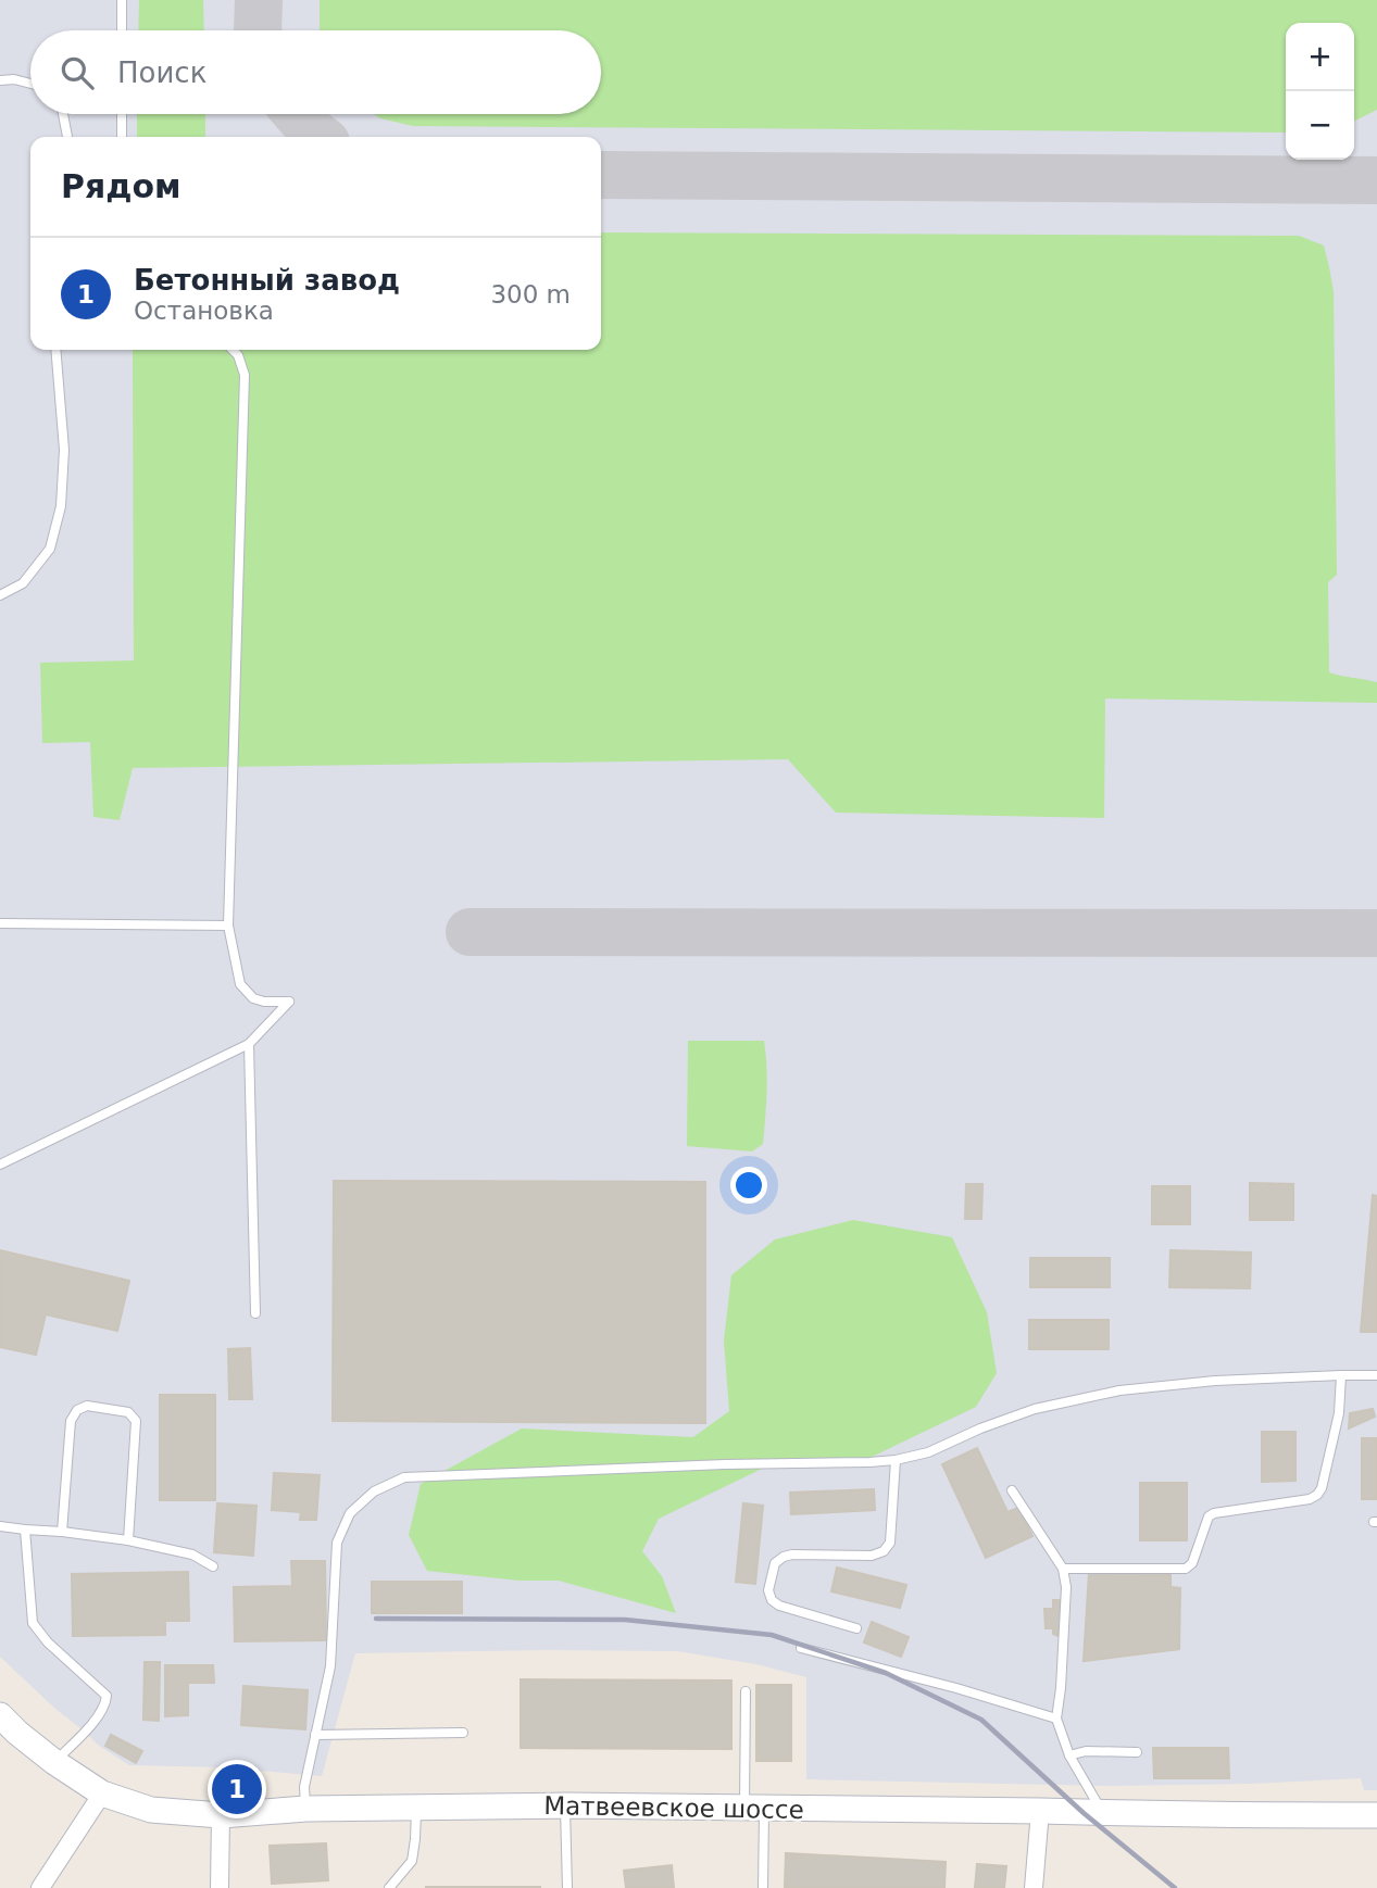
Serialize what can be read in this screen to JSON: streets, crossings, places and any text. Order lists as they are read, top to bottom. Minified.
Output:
{"streets":{"main road":["Матвеевское шоссе"]},"page":{"map_buttons":["+","−"],"search":"Поиск","heading":"Рядом","list":[{"mark":"1","name":"Бетонный завод","note":"Остановка","value":"300 m"}],"pins":"1"}}
